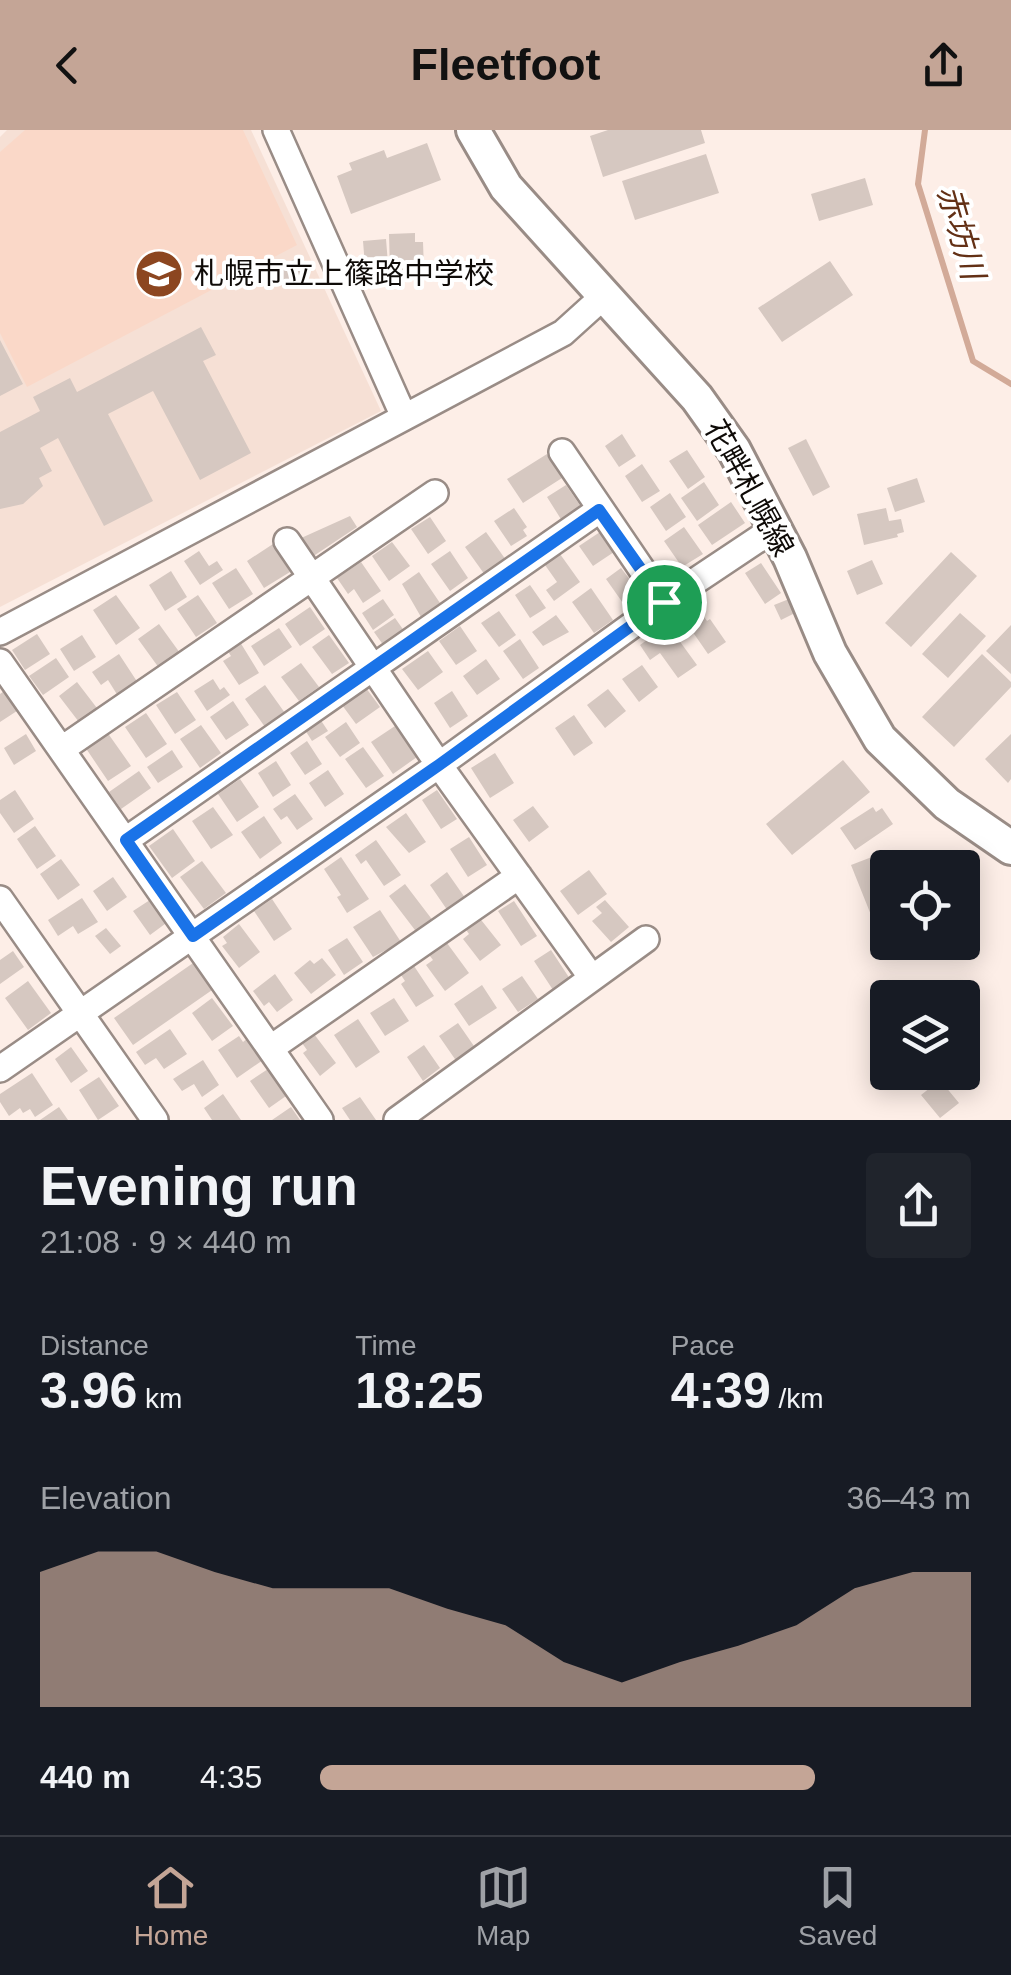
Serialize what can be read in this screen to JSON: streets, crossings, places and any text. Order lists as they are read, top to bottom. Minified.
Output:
{"streets":{"main road":["花畔札幌線"]},"water":["赤坊川"],"places":{"school or university":["札幌市立上篠路中学校"]},"page":{"header":"Fleetfoot","heading":["Evening run","21:08 · 9 × 440 m"],"stats":[["Distance","3.96 km"],["Time","18:25"],["Pace","4:39 /km"]],"chart":["Elevation","36–43 m"],"list":[{"name":"440 m","note":"4:35"}],"tabs":["Home","Map","Saved"]}}
